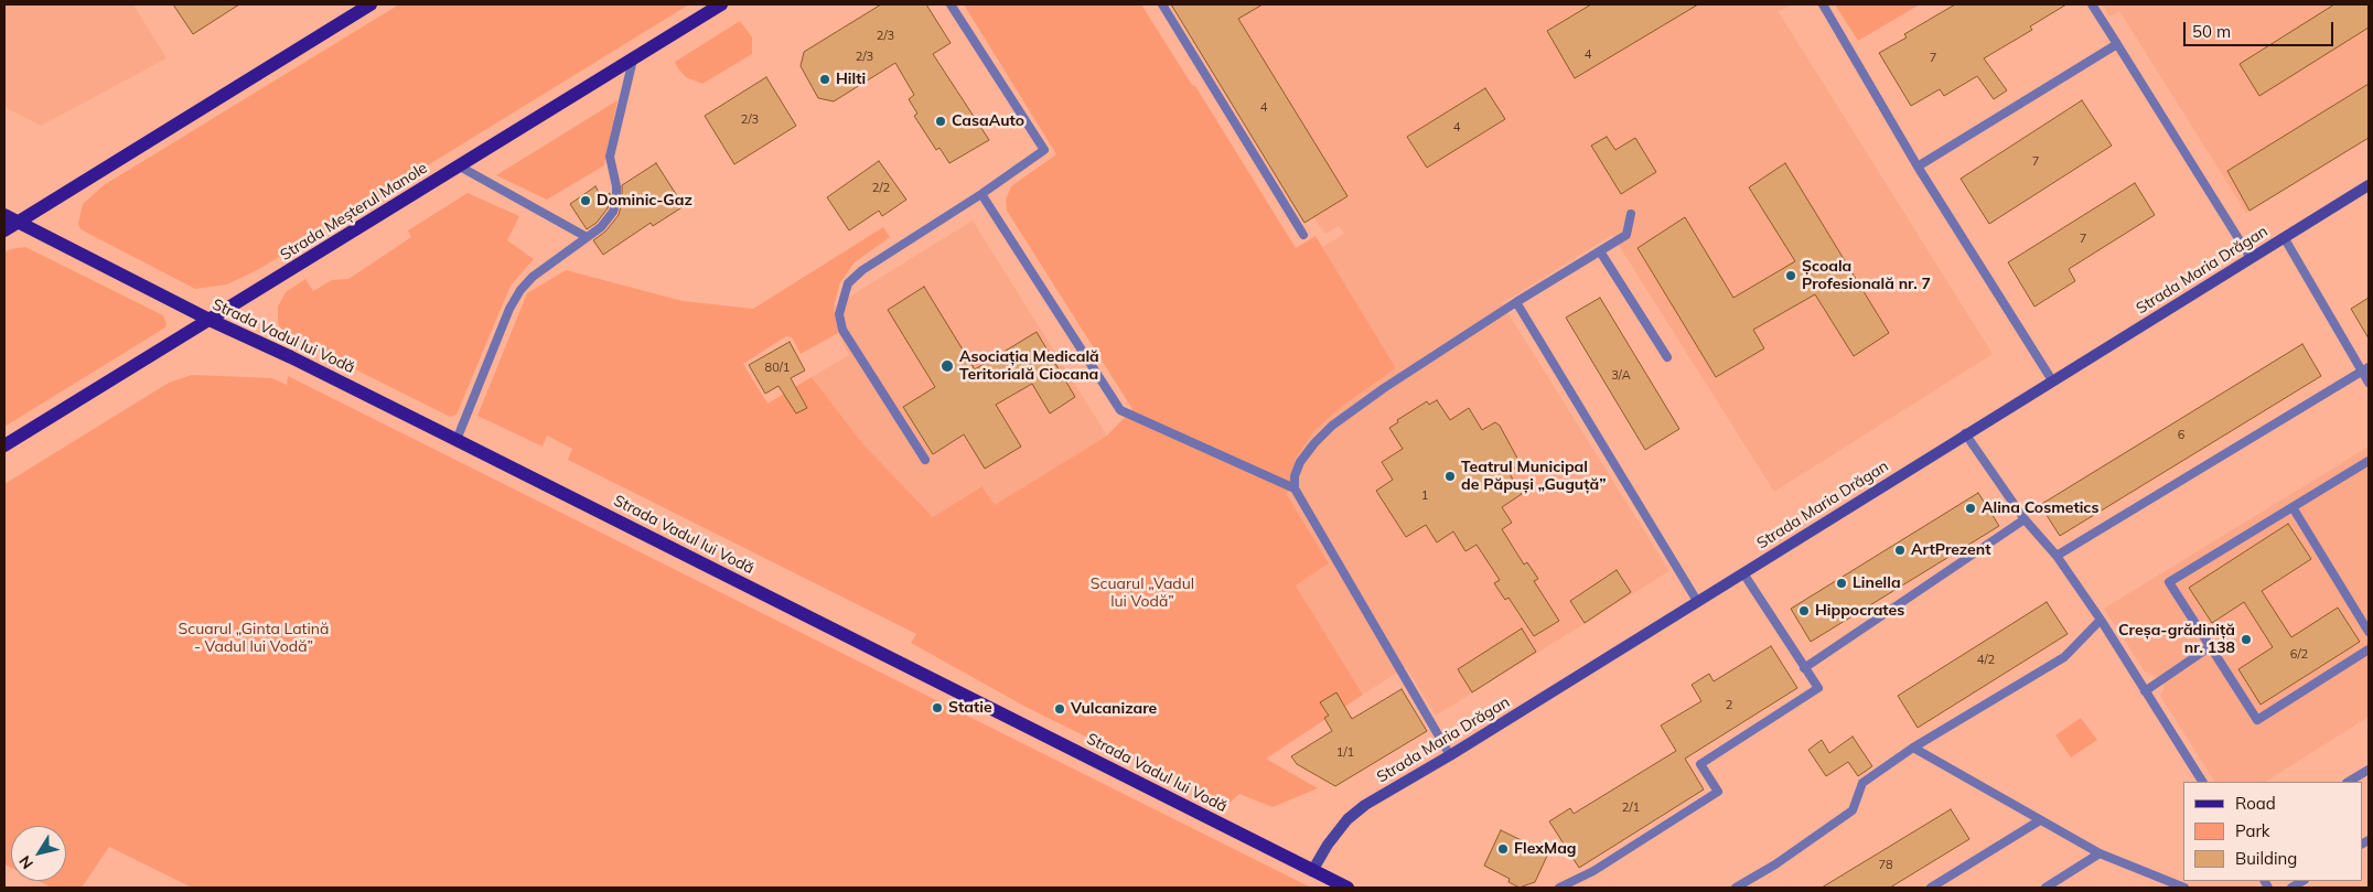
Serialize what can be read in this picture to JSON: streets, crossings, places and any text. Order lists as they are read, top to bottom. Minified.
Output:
{"streets":{"main road":["Strada Meșterul Manole","Strada Maria Drăgan","Strada Vadul lui Vodă"]},"crossings":[["Strada Meșterul Manole","Strada Vadul lui Vodă"],["Strada Maria Drăgan","Strada Vadul lui Vodă"]],"parks":["Scuarul „Vadul lui Vodă”","Scuarul „Ginta Latină - Vadul lui Vodă”"],"places":["Hilti","CasaAuto","Dominic-Gaz","Școala Profesională nr. 7","Asociația Medicală Teritorială Ciocana","Teatrul Municipal de Păpuși „Guguță”","Alina Cosmetics","ArtPrezent","Linella","Hippocrates","Creșa-grădiniță nr. 138","Statie","Vulcanizare","FlexMag"],"house_numbers":["2/3","4","2/3","7","4","2/3","4","7","2/2","7","80/1","3/A","6","1","6/2","4/2","2","1/1","2/1","78"],"legend":["Road","Park","Building"],"scale_bar":"50 m","north":"bottom left"}
